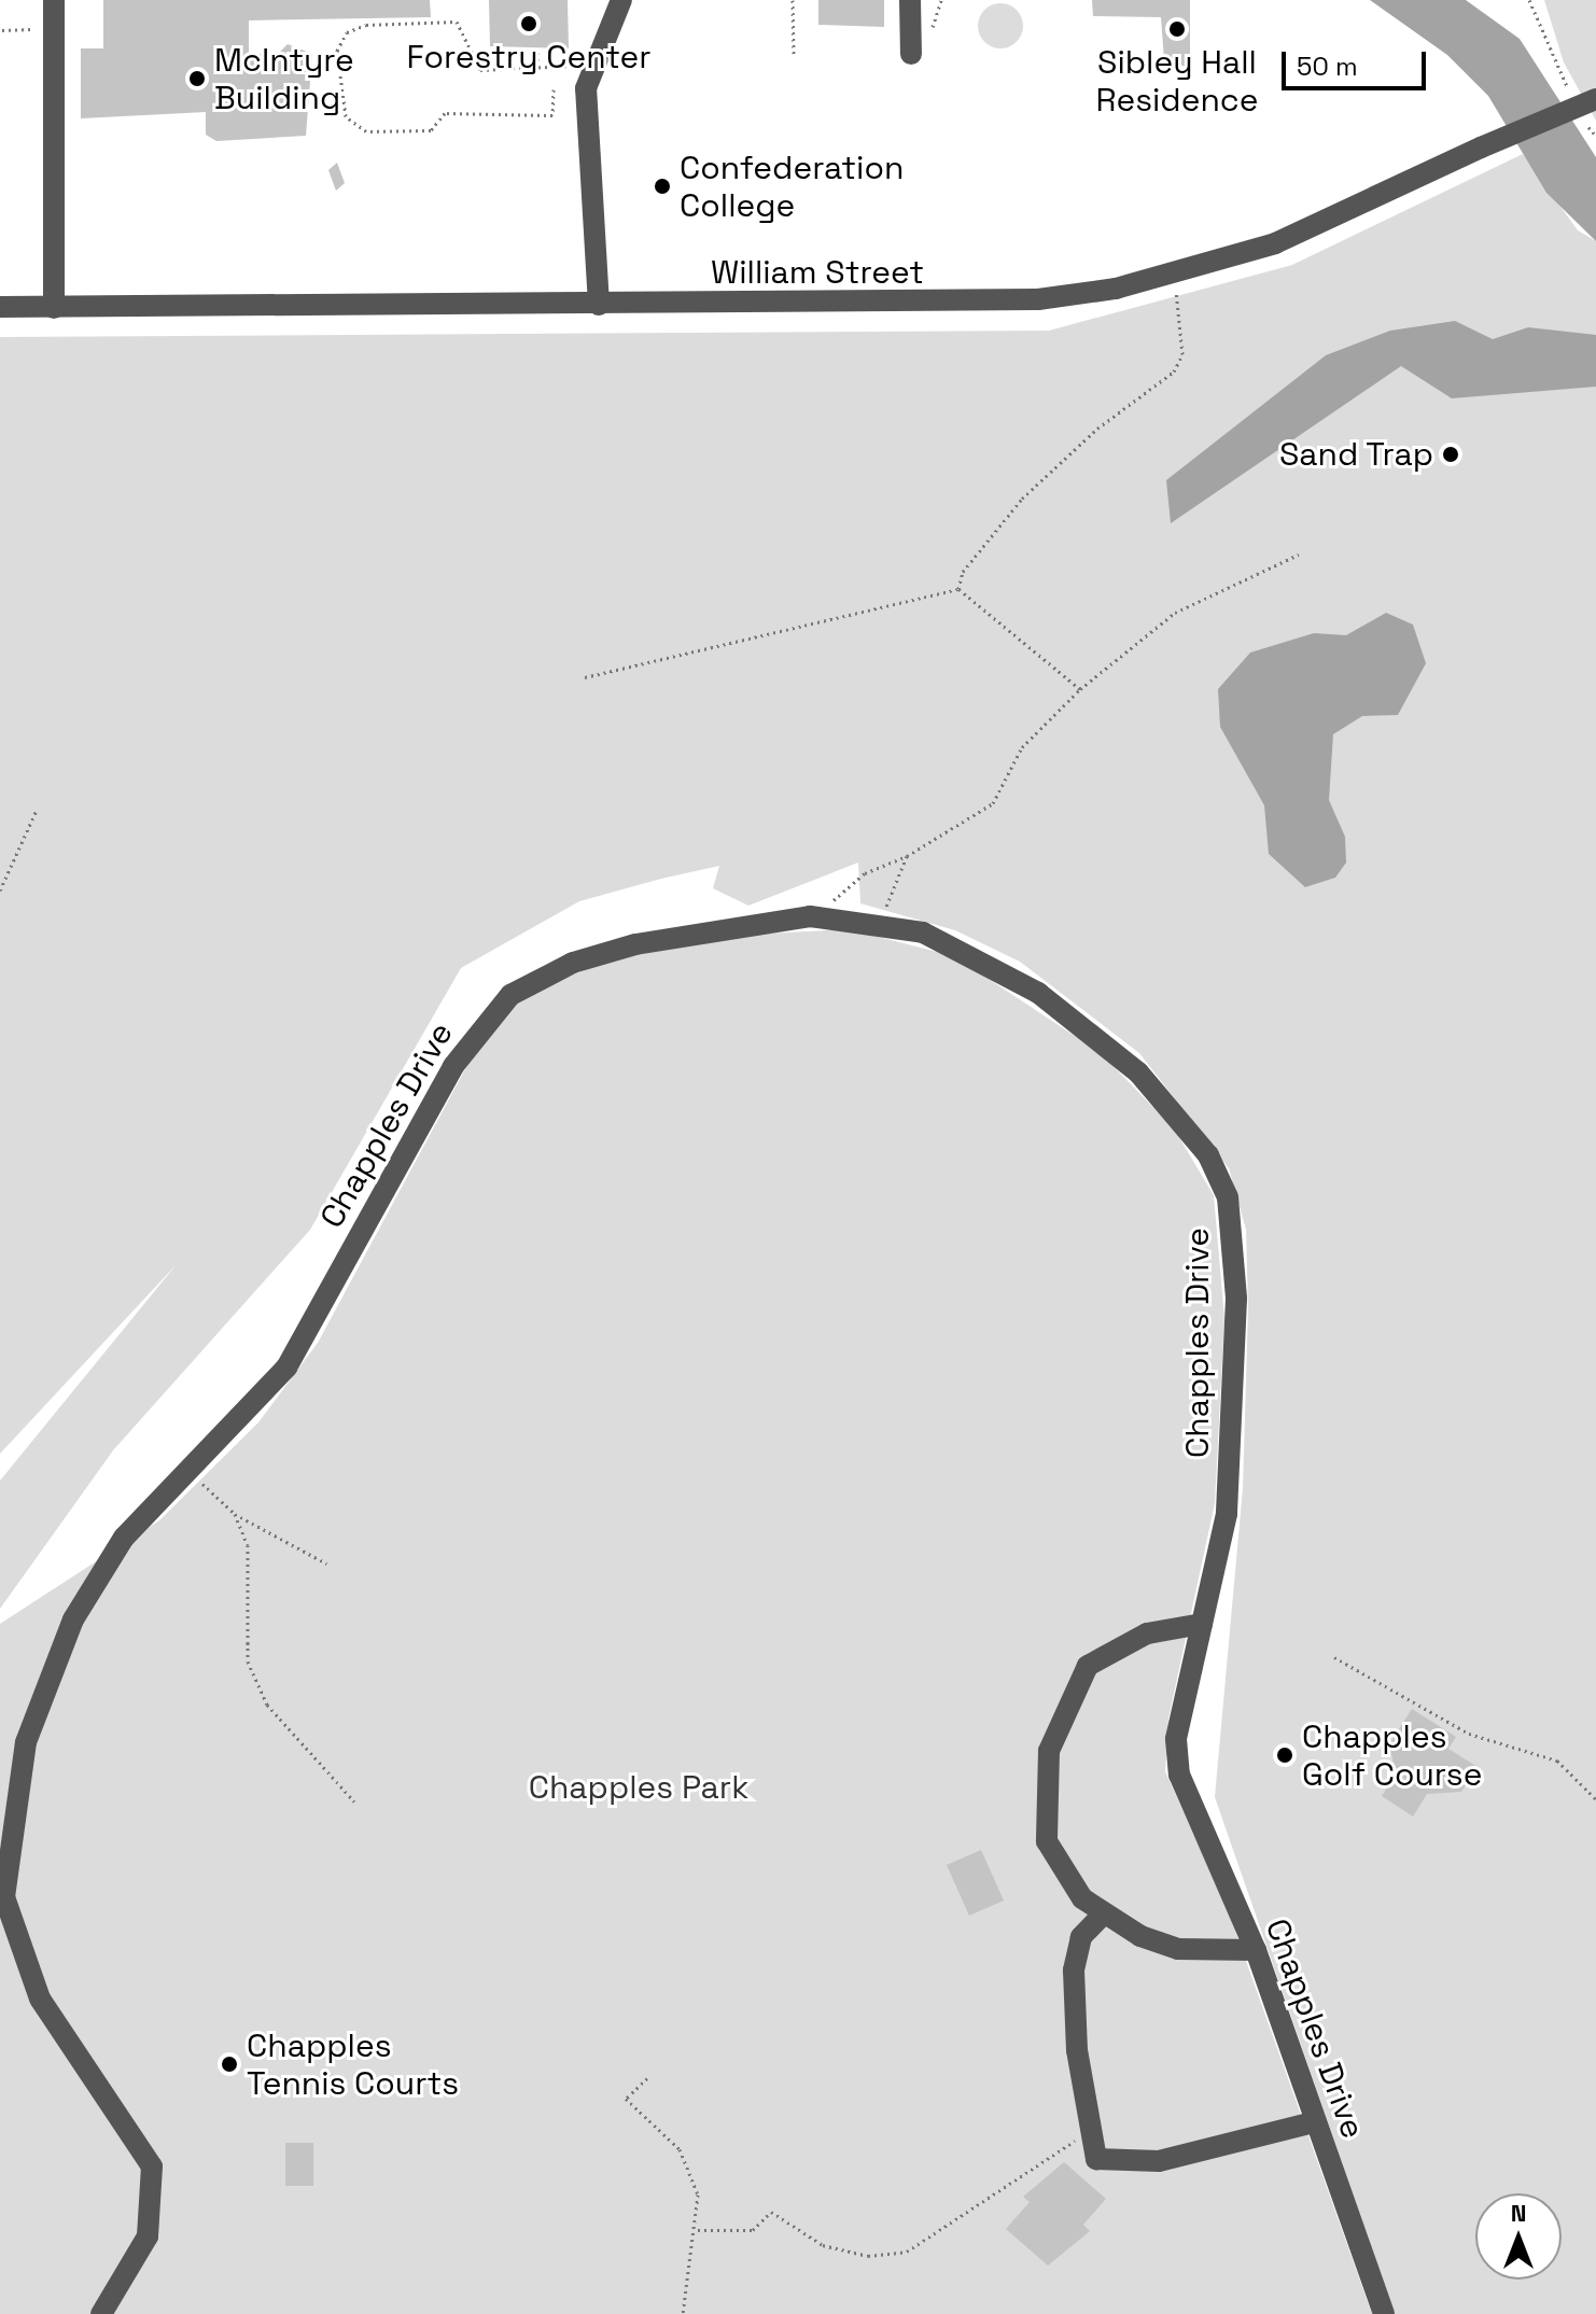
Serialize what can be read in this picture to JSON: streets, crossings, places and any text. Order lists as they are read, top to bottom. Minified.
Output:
{"streets":{"street":["William Street","Chapples Drive"]},"parks":["Chapples Park"],"places":["Forestry Center","Sibley Hall Residence","McIntyre Building","Confederation College","Sand Trap","Chapples Golf Course","Chapples Tennis Courts"],"scale_bar":"50 m","north":"top"}
